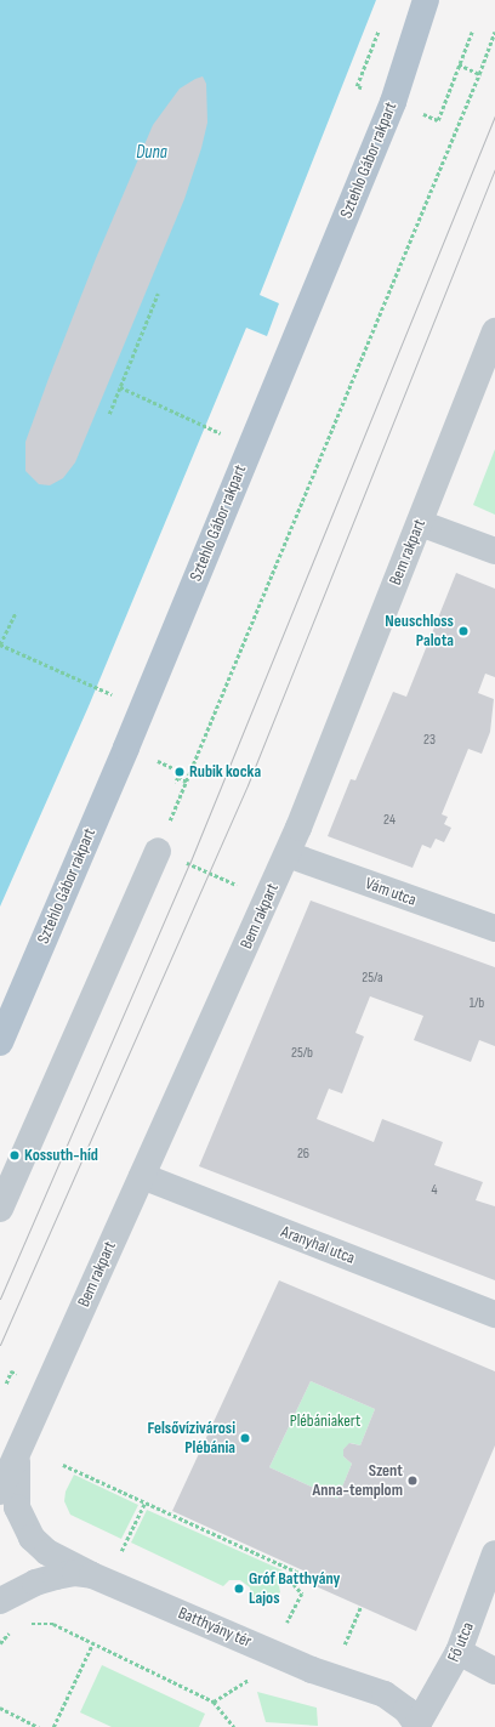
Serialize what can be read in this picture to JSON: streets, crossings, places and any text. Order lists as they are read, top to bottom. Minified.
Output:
{"streets":{"main road":["Sztehlo Gábor rakpart"],"street":["Bem rakpart","Vám utca","Aranyhal utca","Batthyány tér","Fő utca"]},"crossings":[["Bem rakpart","Vám utca"],["Bem rakpart","Aranyhal utca"],["Batthyány tér","Fő utca"]],"water":["Duna"],"parks":["Plébániakert"],"places":["Neuschloss Palota","Rubik kocka","Kossuth-híd","Felsővízivárosi Plébánia","Szent Anna-templom","Gróf Batthyány Lajos"],"house_numbers":["23","24","25/a","1/b","25/b","26","4"]}
